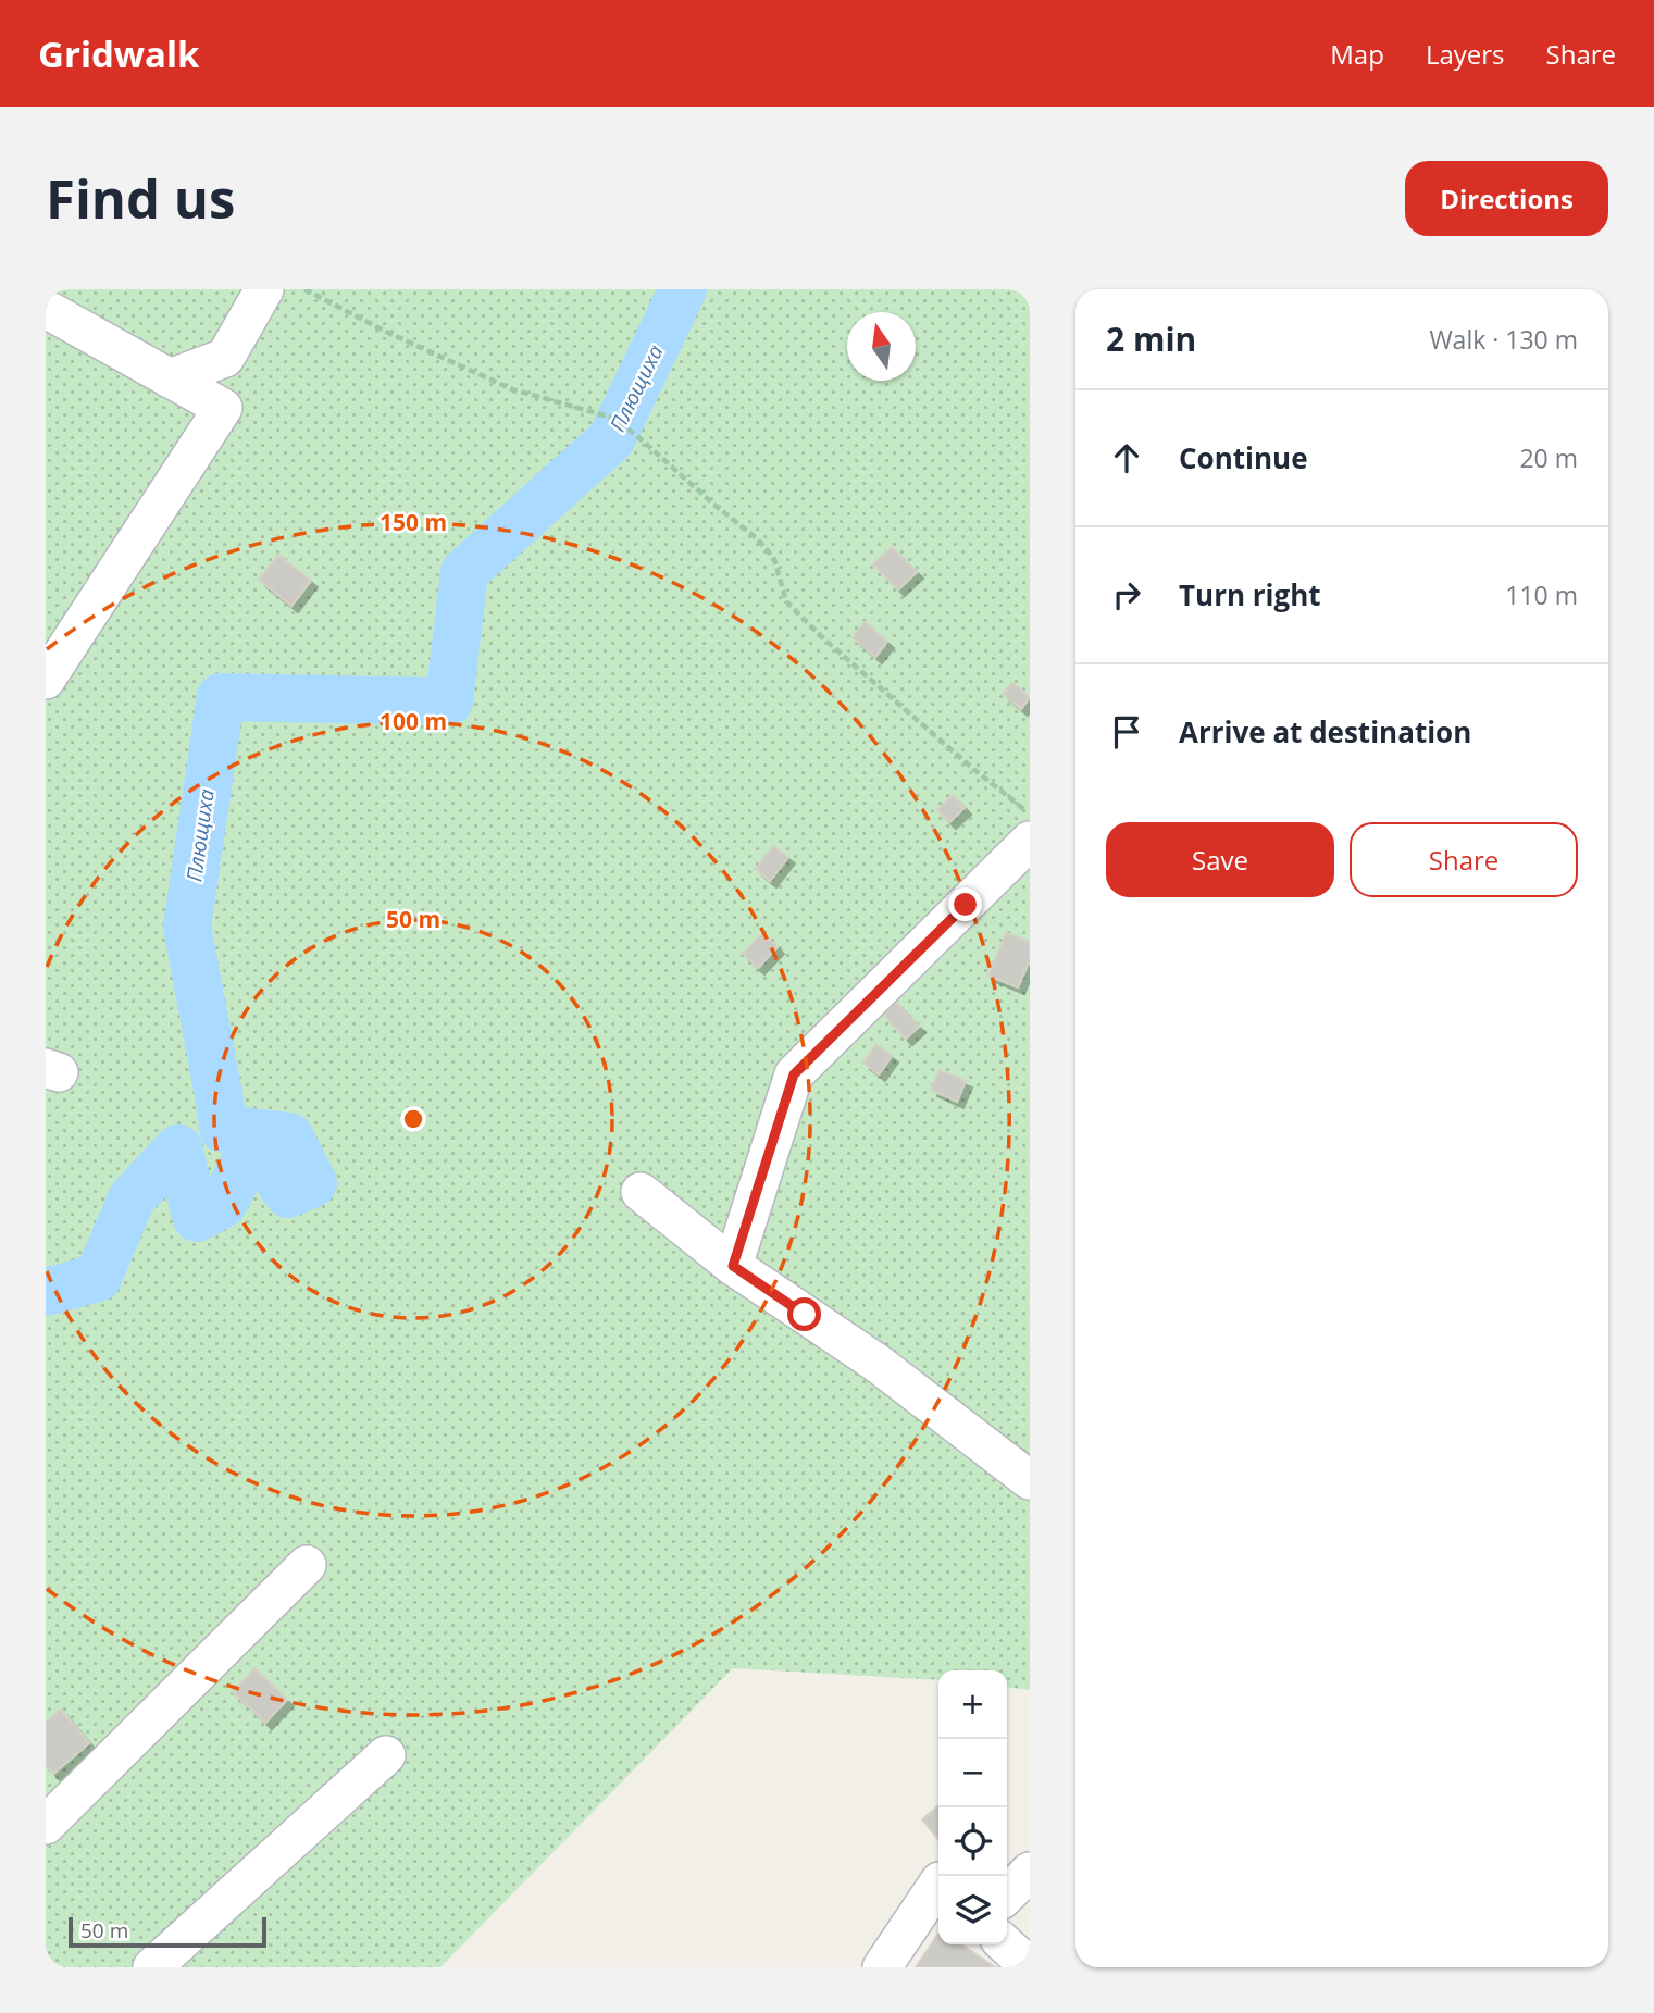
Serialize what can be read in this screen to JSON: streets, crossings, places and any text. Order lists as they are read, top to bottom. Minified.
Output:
{"water":["Плющиха"],"scale_bar":"50 m","north":"top","page":{"header":"Gridwalk","nav":["Map","Layers","Share"],"buttons":["Directions",["Save","Share"]],"title":"Find us","heading":["2 min","Walk · 130 m"],"list":[["Continue","20 m"],["Turn right","110 m"],"Arrive at destination"],"map_buttons":["+","−"],"scale":"50 m"},"rings":["150 m","100 m","50 m"]}
